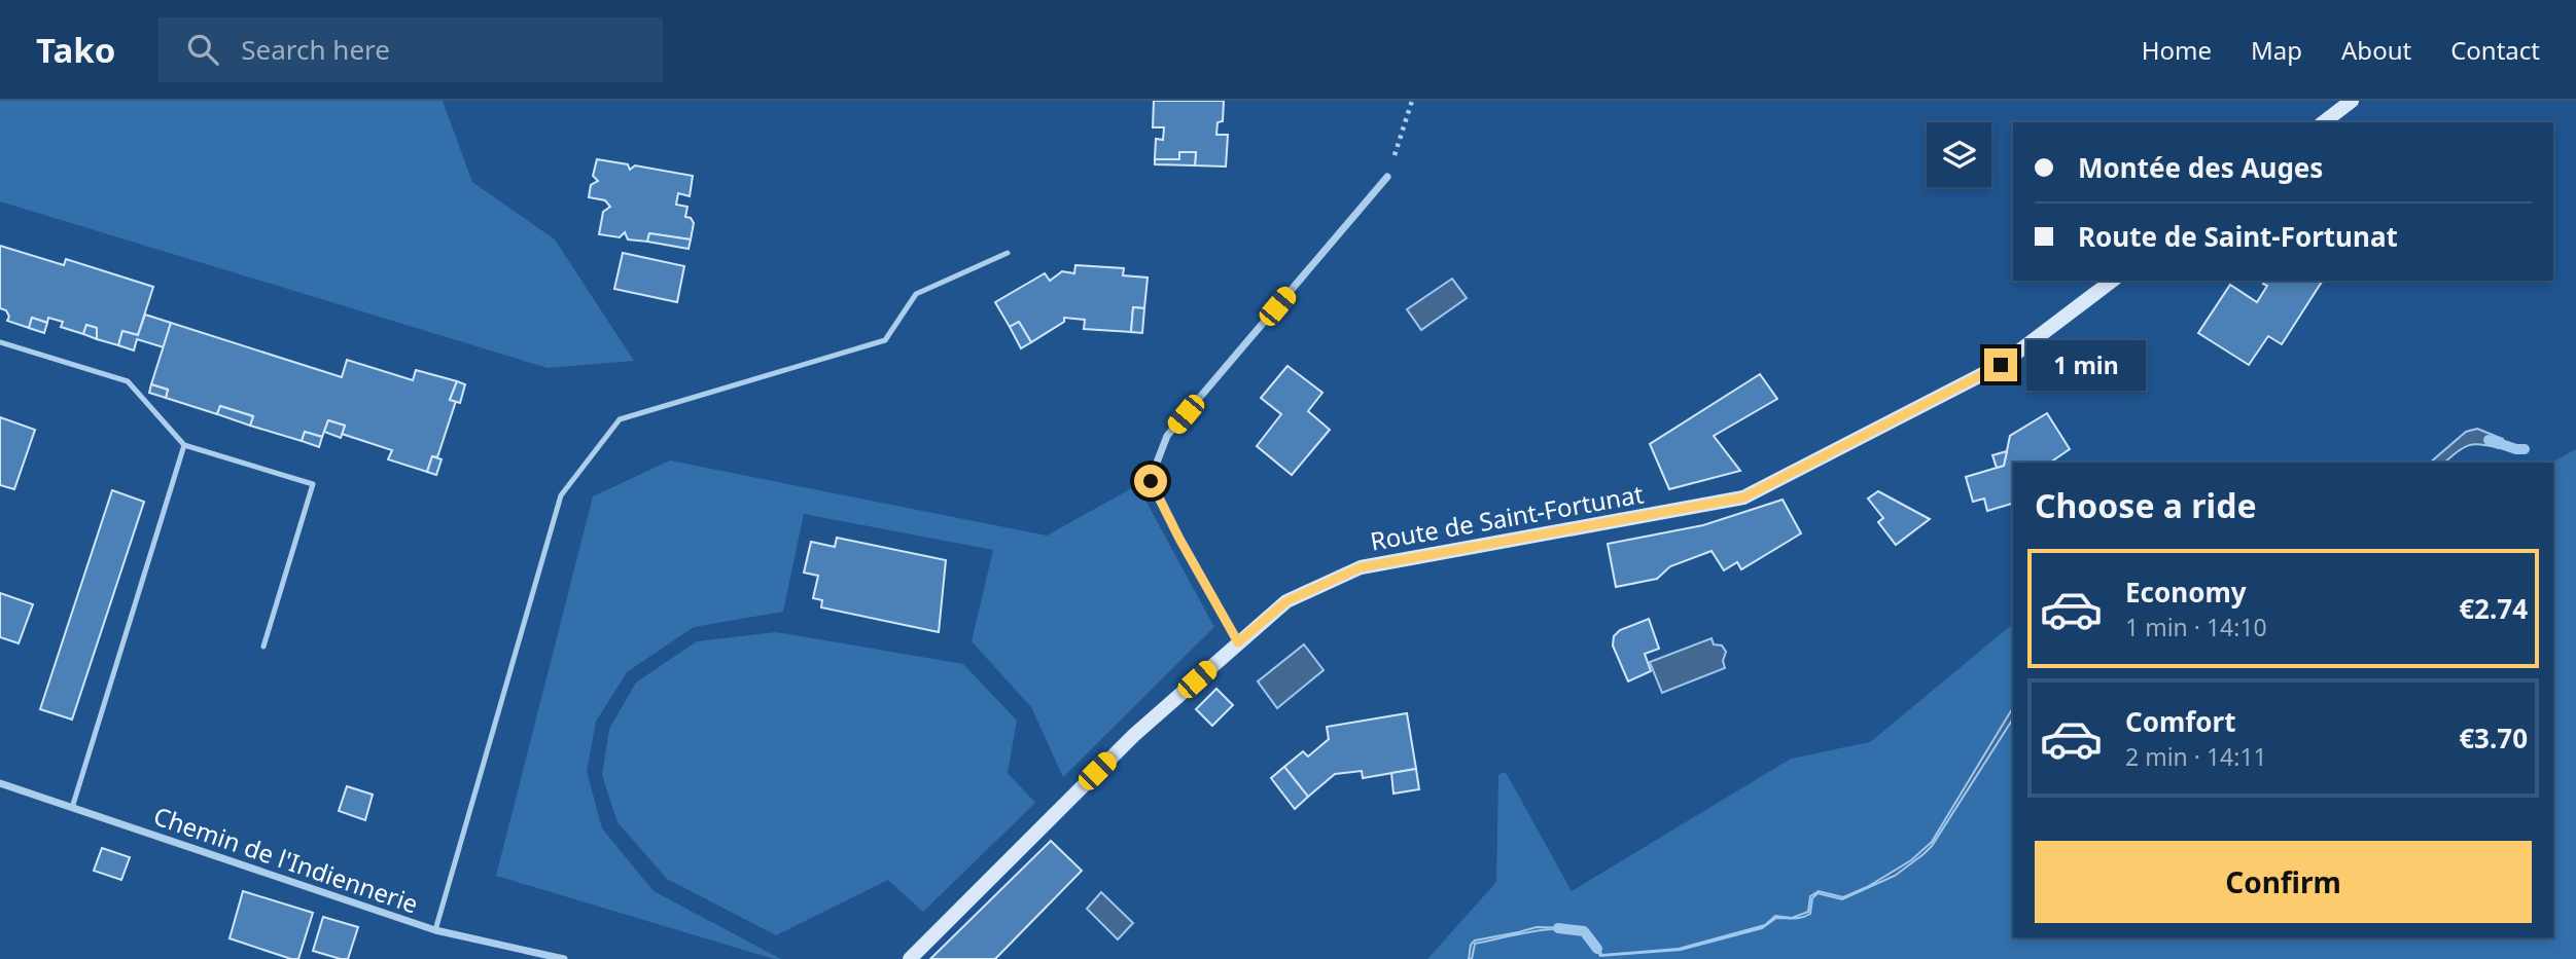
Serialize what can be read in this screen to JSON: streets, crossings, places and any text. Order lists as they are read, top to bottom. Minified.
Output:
{"streets":{"street":["Route de Saint-Fortunat","Chemin de l'Indiennerie"]},"page":{"header":"Tako","search":"Search here","nav":["Home","Map","About","Contact"],"banner":["Montée des Auges","Route de Saint-Fortunat"],"bubble":"1 min","heading":"Choose a ride","list":[{"name":"Economy","note":"1 min · 14:10","value":"€2.74"},{"name":"Comfort","note":"2 min · 14:11","value":"€3.70"}],"buttons":"Confirm"}}
